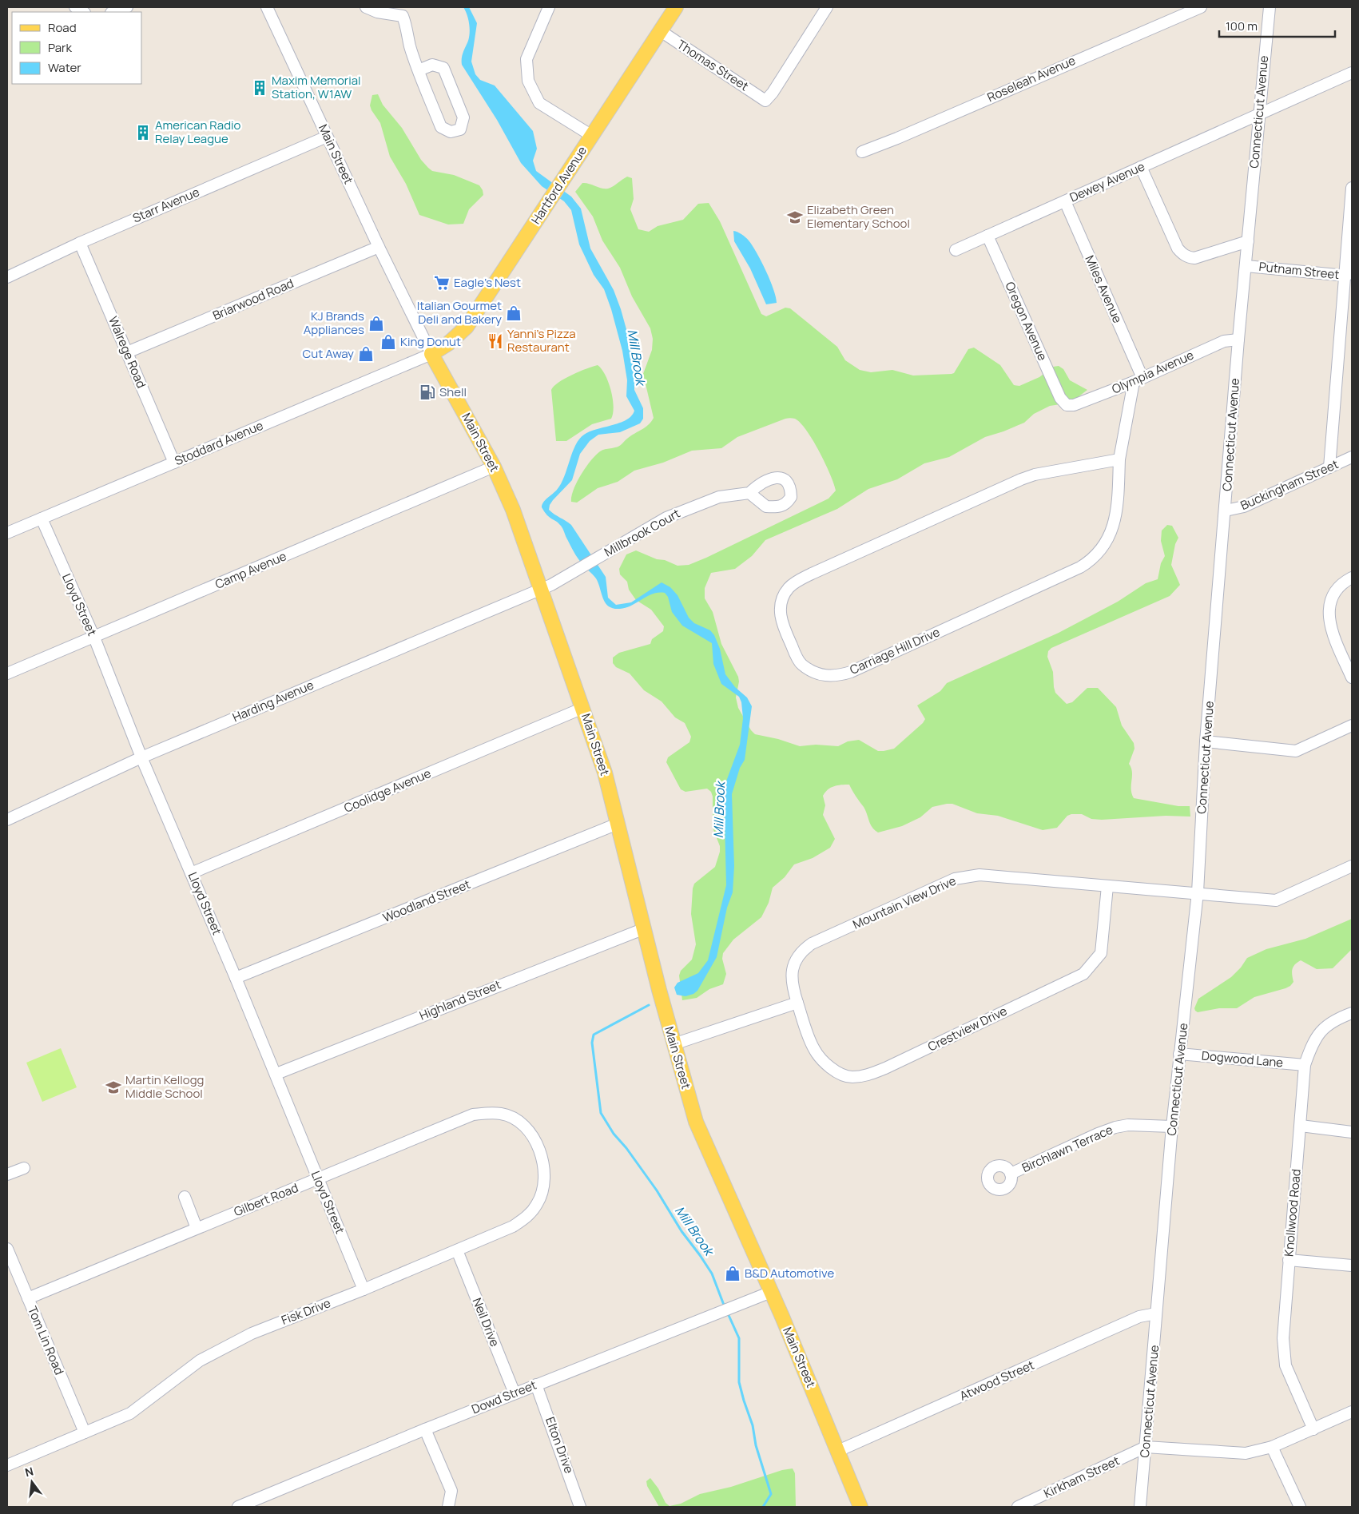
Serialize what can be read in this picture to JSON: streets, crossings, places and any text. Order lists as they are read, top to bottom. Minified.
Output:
{"streets":{"main road":["Main Street","Hartford Avenue"],"street":["Thomas Street","Roseleah Avenue","Connecticut Avenue","Dewey Avenue","Starr Avenue","Putnam Street","Miles Avenue","Briarwood Road","Oregon Avenue","Walrege Road","Olympia Avenue","Stoddard Avenue","Buckingham Street","Millbrook Court","Camp Avenue","Lloyd Street","Carriage Hill Drive","Harding Avenue","Coolidge Avenue","Woodland Street","Mountain View Drive","Highland Street","Crestview Drive","Dogwood Lane","Birchlawn Terrace","Gilbert Road","Knollwood Road","Fisk Drive","Neil Drive","Tom Lin Road","Atwood Street","Dowd Street","Elton Drive","Kirkham Street"]},"crossings":[["Thomas Street","Hartford Avenue"],["Connecticut Avenue","Dewey Avenue"],["Connecticut Avenue","Putnam Street"],["Connecticut Avenue","Olympia Avenue"],["Connecticut Avenue","Buckingham Street"],["Connecticut Avenue","Mountain View Drive"],["Connecticut Avenue","Dogwood Lane"],["Connecticut Avenue","Birchlawn Terrace"],["Connecticut Avenue","Atwood Street"],["Connecticut Avenue","Kirkham Street"],["Main Street","Hartford Avenue"],["Main Street","Starr Avenue"],["Main Street","Briarwood Road"],["Main Street","Stoddard Avenue"],["Main Street","Millbrook Court"],["Main Street","Camp Avenue"],["Main Street","Harding Avenue"],["Main Street","Coolidge Avenue"],["Main Street","Woodland Street"],["Main Street","Highland Street"],["Main Street","Atwood Street"],["Main Street","Dowd Street"],["Dewey Avenue","Miles Avenue"],["Dewey Avenue","Oregon Avenue"],["Hartford Avenue","Stoddard Avenue"],["Starr Avenue","Walrege Road"],["Miles Avenue","Olympia Avenue"],["Miles Avenue","Carriage Hill Drive"],["Briarwood Road","Walrege Road"],["Oregon Avenue","Olympia Avenue"],["Walrege Road","Stoddard Avenue"],["Olympia Avenue","Carriage Hill Drive"],["Stoddard Avenue","Lloyd Street"],["Millbrook Court","Harding Avenue"],["Camp Avenue","Lloyd Street"],["Lloyd Street","Harding Avenue"],["Lloyd Street","Coolidge Avenue"],["Lloyd Street","Woodland Street"],["Lloyd Street","Highland Street"],["Lloyd Street","Gilbert Road"],["Lloyd Street","Fisk Drive"],["Mountain View Drive","Crestview Drive"],["Dogwood Lane","Knollwood Road"],["Gilbert Road","Fisk Drive"],["Gilbert Road","Tom Lin Road"],["Fisk Drive","Neil Drive"],["Fisk Drive","Tom Lin Road"],["Neil Drive","Dowd Street"],["Dowd Street","Elton Drive"]],"water":["Mill Brook"],"places":{"building":["Maxim Memorial Station, W1AW","American Radio Relay League"],"school or university":["Elizabeth Green Elementary School","Martin Kellogg Middle School"],"supermarket":["Eagle's Nest"],"shop":["Italian Gourmet Deli and Bakery","KJ Brands Appliances","King Donut","Cut Away","B&D Automotive"],"restaurant":["Yanni's Pizza Restaurant"],"fuel station":["Shell"]},"legend":["Road","Park","Water"],"scale_bar":"100 m","north":"top"}
